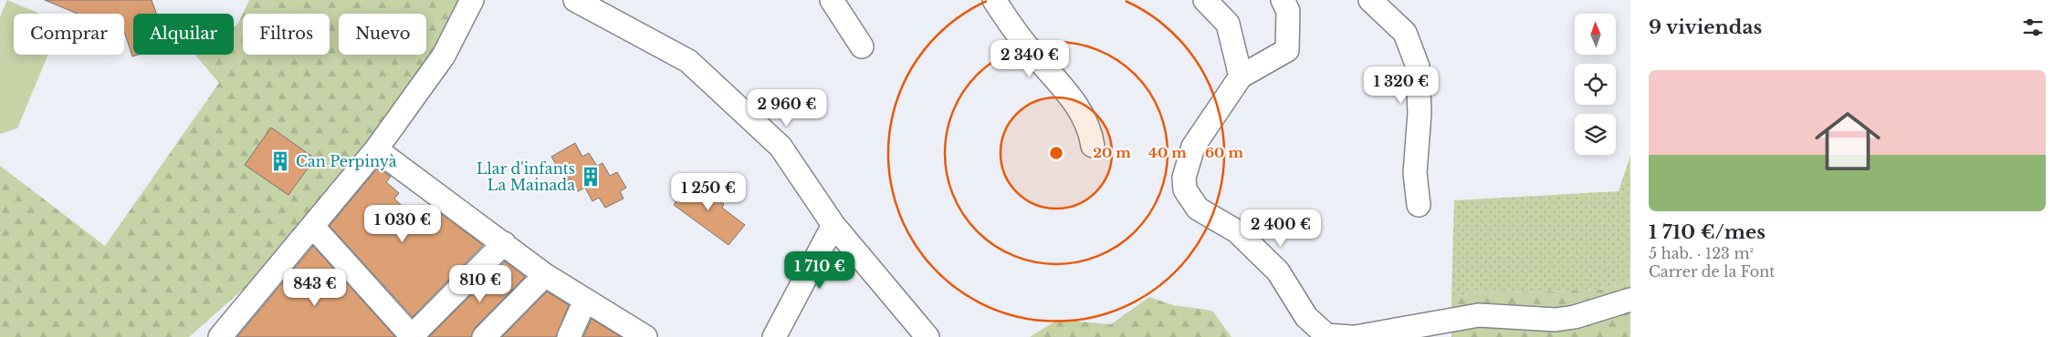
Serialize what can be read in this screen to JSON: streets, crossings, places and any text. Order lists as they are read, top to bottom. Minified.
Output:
{"places":{"building":["Can Perpinyà","Llar d'infants La Mainada"]},"north":"top","page":{"heading":"9 viviendas","chip":["Comprar","Alquilar","Filtros","Nuevo"],"price":["2 340 €","1 320 €","2 960 €","1 250 €","1 030 €","2 400 €","1 710 €","810 €","843 €"],"list":[{"name":"1 710 €/mes","note":"5 hab. · 123 m² · Carrer de la Font"}]},"rings":["20 m","40 m","60 m"]}
